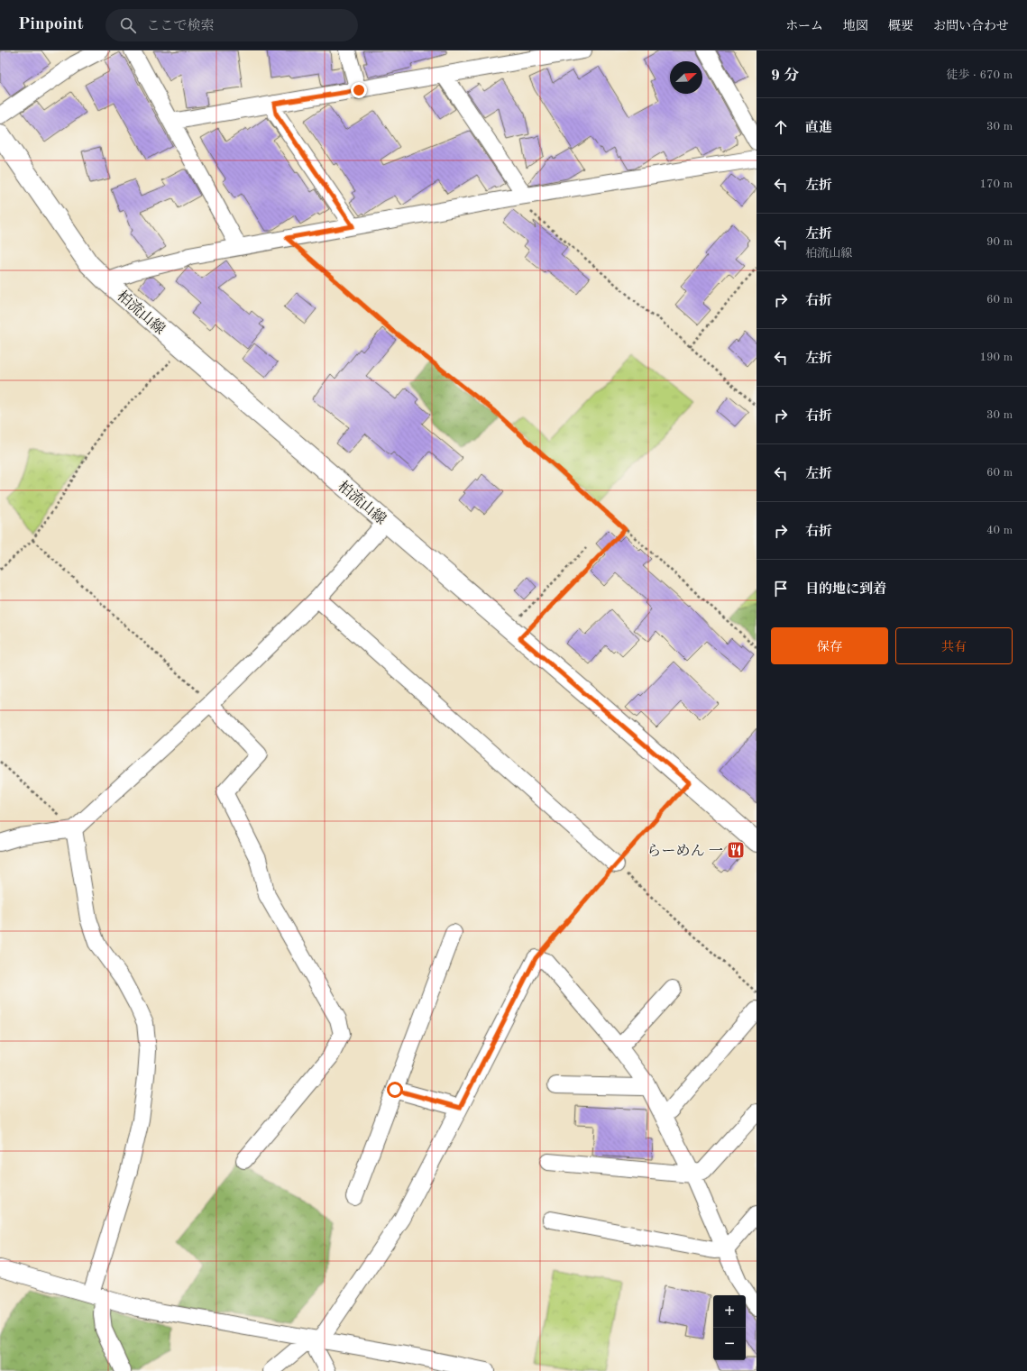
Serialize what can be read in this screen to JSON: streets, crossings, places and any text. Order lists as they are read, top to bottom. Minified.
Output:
{"streets":{"main road":["柏流山線"]},"places":{"restaurant":["らーめん 一"]},"north":"top right","page":{"header":"Pinpoint","search":"ここで検索","nav":["ホーム","地図","概要","お問い合わせ"],"heading":["9 分","徒歩 · 670 m"],"list":[["直進","30 m"],["左折","170 m"],["左折","柏流山線","90 m"],["右折","60 m"],["左折","190 m"],["右折","30 m"],["左折","60 m"],["右折","40 m"],"目的地に到着"],"buttons":["保存","共有"],"map_buttons":["+","−"]}}
